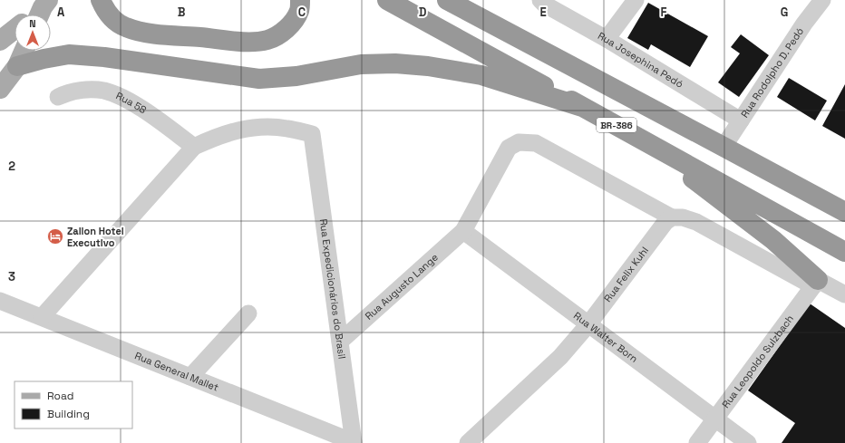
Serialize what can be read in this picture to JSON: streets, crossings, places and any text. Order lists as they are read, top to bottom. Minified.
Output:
{"streets":{"highway":["BR-386"],"street":["Rua Josephina Pedó","Rua Rodolpho D. Pedó","Rua 58","Rua Felix Kuhl","Rua Augusto Lange","Rua Expedicionários do Brasil","Rua Walter Born","Rua Leopoldo Sulzbach","Rua General Mallet"]},"crossings":[["Rua Josephina Pedó","Rua Rodolpho D. Pedó"],["Rua 58","Rua Expedicionários do Brasil"],["Rua Felix Kuhl","Rua Augusto Lange"],["Rua Felix Kuhl","Rua Walter Born"],["Rua Augusto Lange","Rua Expedicionários do Brasil"],["Rua Augusto Lange","Rua Walter Born"],["Rua Expedicionários do Brasil","Rua General Mallet"],["Rua Walter Born","Rua Leopoldo Sulzbach"]],"places":{"hotel":["Zallon Hotel Executivo"]},"legend":["Road","Building"],"north":"top","grid":{"columns":["A","B","C","D","E","F","G"],"rows":["2","3"]}}
